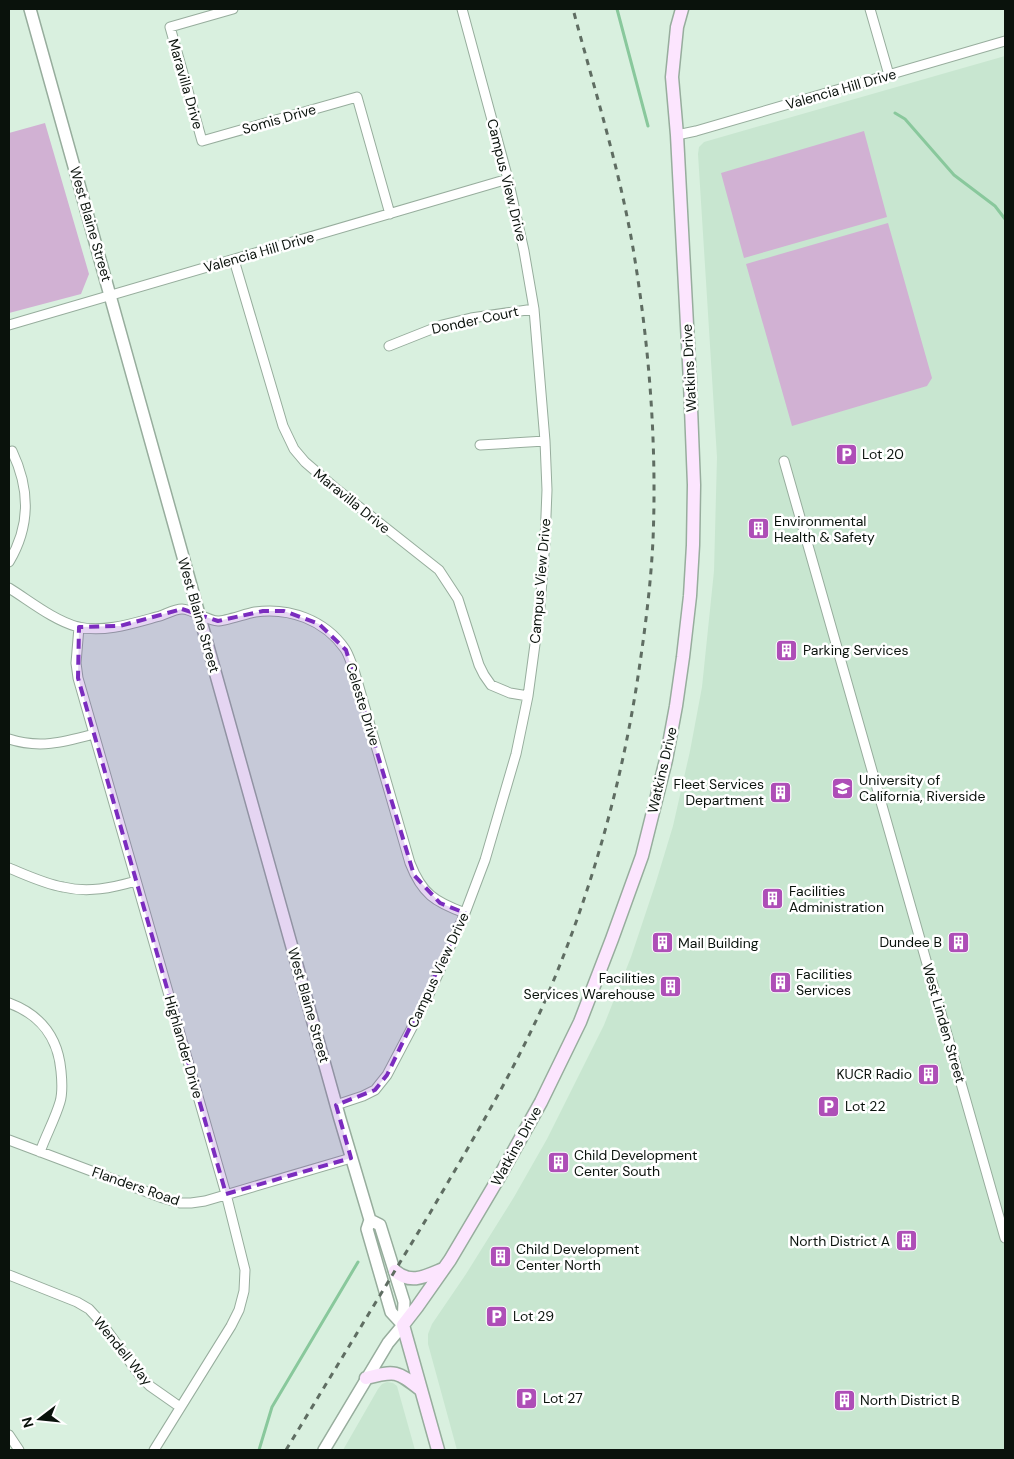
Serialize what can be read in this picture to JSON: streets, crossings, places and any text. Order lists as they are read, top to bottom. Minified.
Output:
{"streets":{"main road":["West Blaine Street","Watkins Drive"],"street":["Maravilla Drive","Valencia Hill Drive","Somis Drive","Campus View Drive","Donder Court","Celeste Drive","West Linden Street","Highlander Drive","Flanders Road","Wendell Way"]},"crossings":[["Maravilla Drive","Valencia Hill Drive"],["Maravilla Drive","Somis Drive"],["Maravilla Drive","Campus View Drive"],["Valencia Hill Drive","Somis Drive"],["Valencia Hill Drive","Campus View Drive"],["Valencia Hill Drive","West Blaine Street"],["Valencia Hill Drive","Watkins Drive"],["Campus View Drive","West Blaine Street"],["Campus View Drive","Donder Court"],["Campus View Drive","Celeste Drive"],["West Blaine Street","Watkins Drive"],["West Blaine Street","Celeste Drive"],["West Blaine Street","Flanders Road"],["Celeste Drive","Highlander Drive"],["Highlander Drive","Flanders Road"],["Highlander Drive","Wendell Way"]],"places":{"parking":["Lot 20","Lot 22","Lot 29","Lot 27"],"building":["Environmental Health & Safety","Parking Services","Fleet Services Department","Facilities Administration","Dundee B","Mail Building","Facilities Services","Facilities Services Warehouse","KUCR Radio","Child Development Center South","North District A","Child Development Center North","North District B"],"school or university":["University of California, Riverside"]},"north":"left"}
